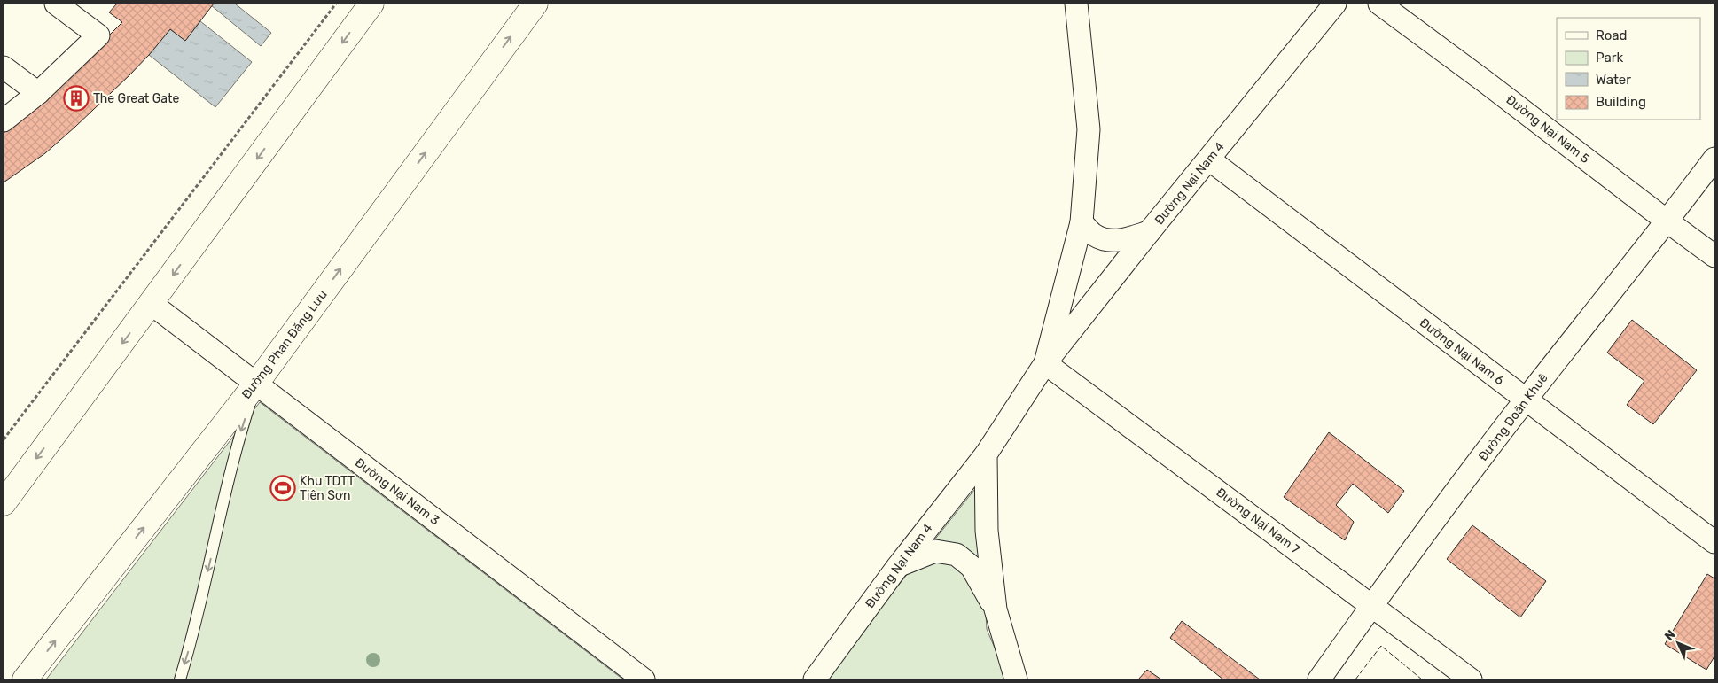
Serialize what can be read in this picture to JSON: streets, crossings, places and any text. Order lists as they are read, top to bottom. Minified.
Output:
{"streets":{"street":["Đường Nại Nam 5","Đường Nại Nam 4","Đường Phan Đăng Lưu","Đường Nại Nam 6","Đường Doãn Khuê","Đường Nại Nam 3","Đường Nại Nam 7"]},"crossings":[["Đường Nại Nam 5","Đường Doãn Khuê"],["Đường Nại Nam 4","Đường Nại Nam 6"],["Đường Nại Nam 4","Đường Nại Nam 7"],["Đường Phan Đăng Lưu","Đường Nại Nam 3"],["Đường Nại Nam 6","Đường Doãn Khuê"],["Đường Doãn Khuê","Đường Nại Nam 7"]],"places":{"building":["The Great Gate"],"sports":["Khu TDTT Tiên Sơn"]},"legend":["Road","Park","Water","Building"],"north":"top left"}
